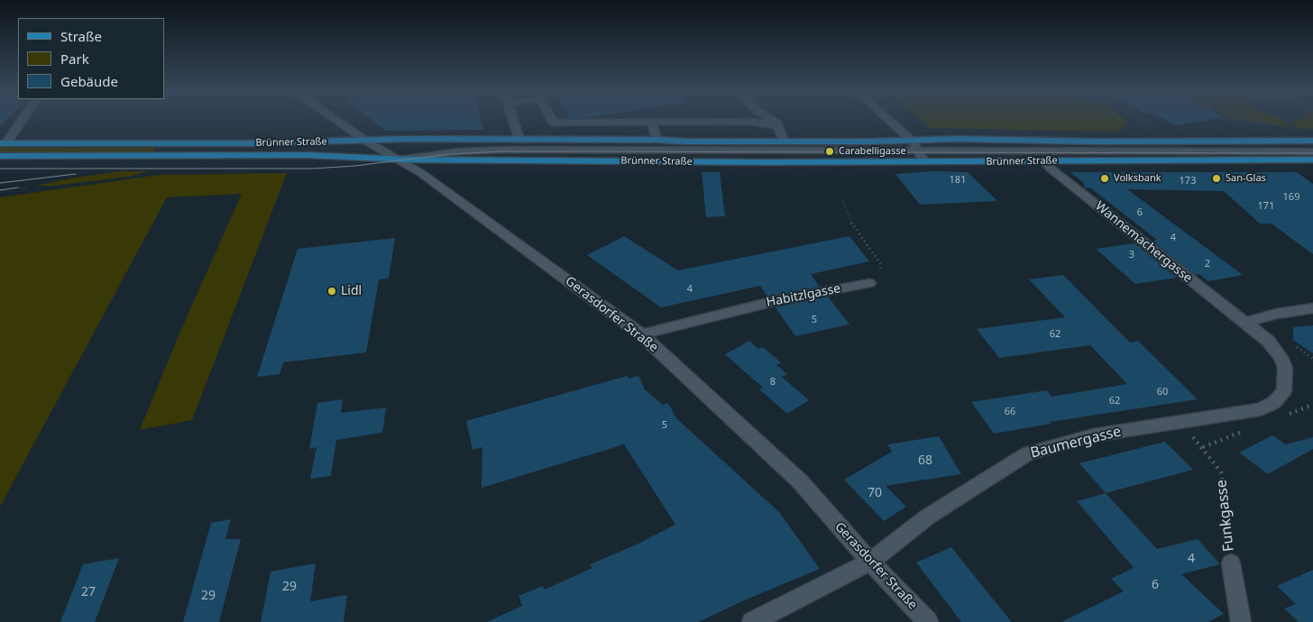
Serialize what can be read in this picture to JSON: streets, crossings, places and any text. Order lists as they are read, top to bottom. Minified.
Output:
{"streets":{"main road":["Brünner Straße"],"street":["Wannemachergasse","Habitzlgasse","Gerasdorfer Straße","Baumergasse","Funkgasse"]},"crossings":[["Brünner Straße","Wannemachergasse"],["Brünner Straße","Gerasdorfer Straße"],["Wannemachergasse","Baumergasse"],["Habitzlgasse","Gerasdorfer Straße"],["Gerasdorfer Straße","Baumergasse"],["Baumergasse","Funkgasse"]],"places":["Carabelligasse","Volksbank","San-Glas","Lidl"],"house_numbers":["181","173","169","171","6","4","3","2","4","5","62","8","60","62","66","5","68","70","4","6","29","27","29"],"legend":["Straße","Park","Gebäude"]}
